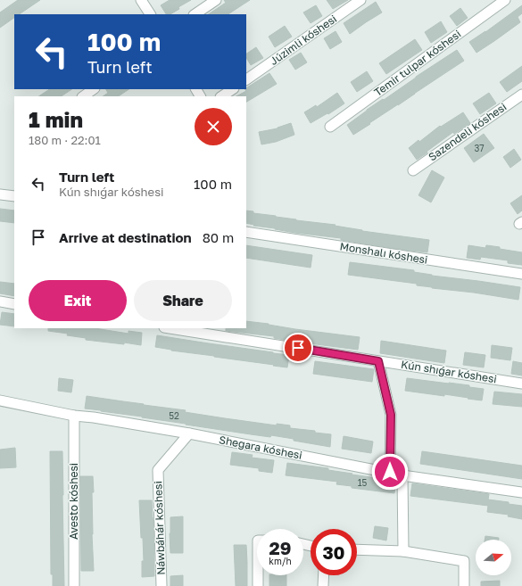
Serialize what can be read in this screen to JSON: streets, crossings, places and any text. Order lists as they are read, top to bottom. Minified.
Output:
{"streets":{"street":["Júzimli kóshesi","Temir tulpar kóshesi","Sazendeli kóshesi","Monshalı kóshesi","Kún shıǵar kóshesi","Shegara kóshesi","Avesto kóshesi","Náwbáhár kóshesi"]},"crossings":[["Shegara kóshesi","Avesto kóshesi"],["Shegara kóshesi","Náwbáhár kóshesi"]],"house_numbers":["37","52","15"],"north":"right","page":{"turn":["100 m","Turn left"],"heading":["1 min","180 m · 22:01"],"list":[{"name":"Turn left","note":"Kún shıǵar kóshesi","value":"100 m"},{"name":"Arrive at destination","value":"80 m"}],"buttons":["Exit","Share"],"speed":"29 km/h","limit":"30"}}
